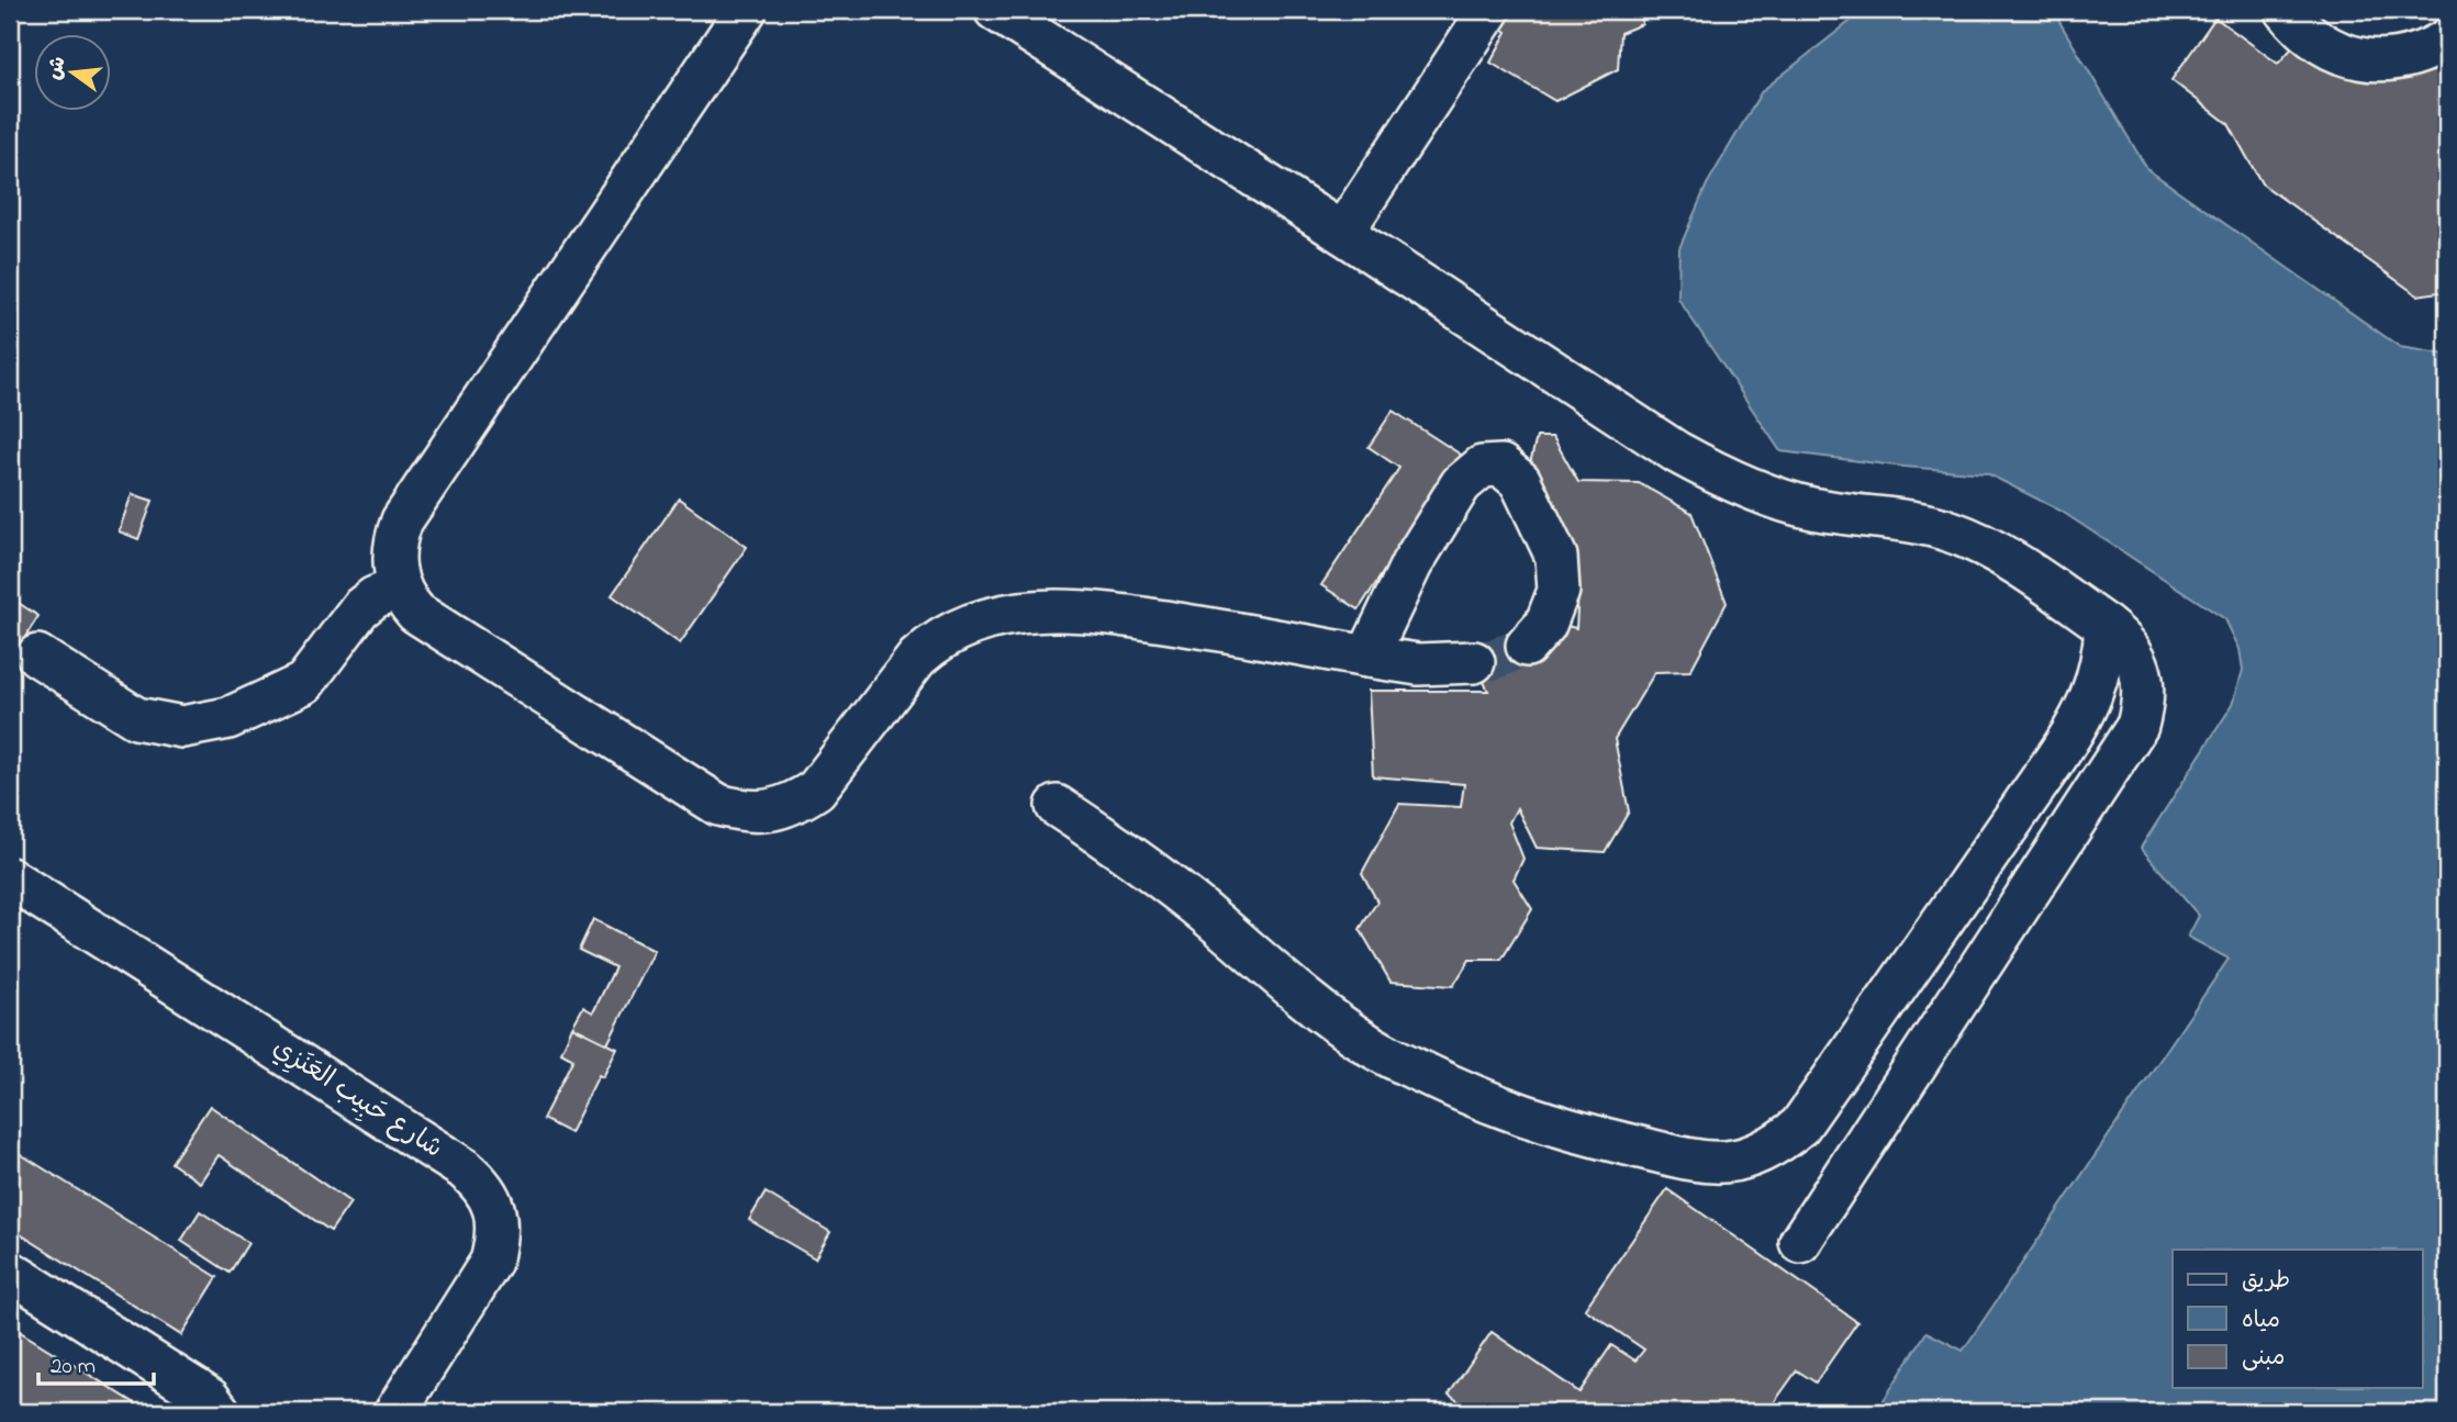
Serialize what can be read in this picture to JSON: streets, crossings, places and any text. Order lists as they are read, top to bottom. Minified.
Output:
{"streets":{"street":["شارع حَبِيب العَنَزِي"]},"legend":["طريق","مياه","مبنى"],"scale_bar":"20 m","north":"left"}
